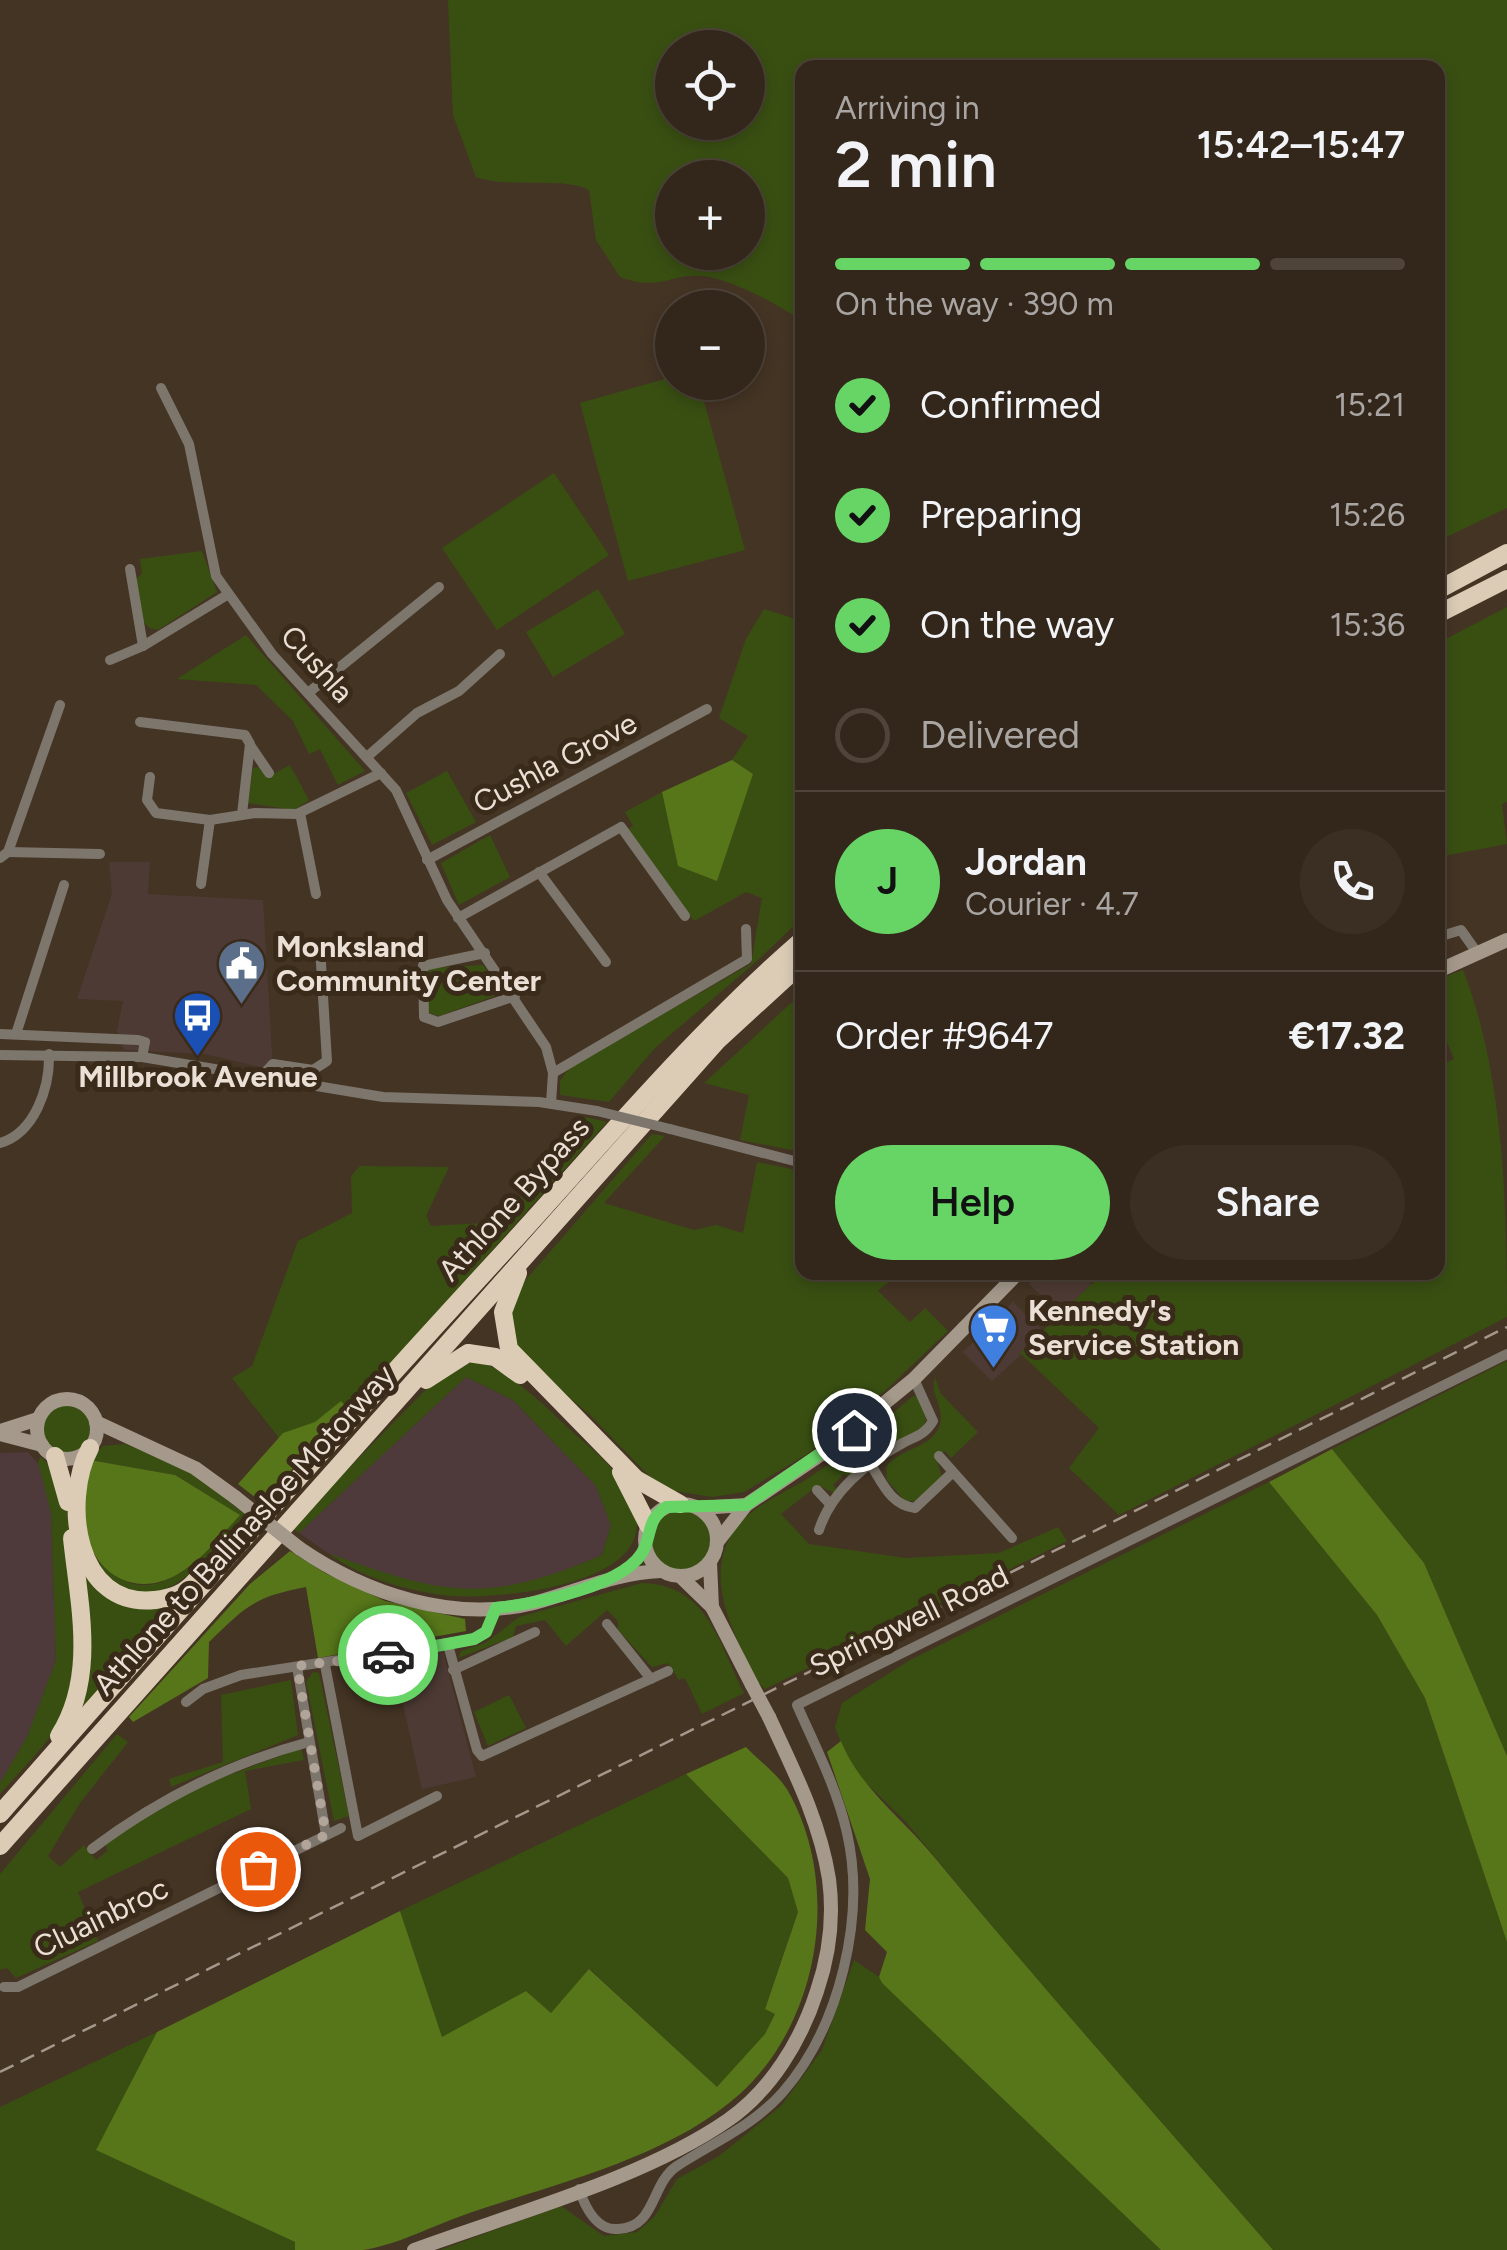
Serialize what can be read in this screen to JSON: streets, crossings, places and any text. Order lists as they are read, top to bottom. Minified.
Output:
{"streets":{"highway":["Athlone Bypass","Athlone to Ballinasloe Motorway"],"street":["Cushla","Cushla Grove","Springwell Road","Cluainbroc"]},"crossings":[["Cushla","Cushla Grove"],["Athlone Bypass","Athlone to Ballinasloe Motorway"]],"places":{"public building":["Monksland Community Center"],"bus stop":["Millbrook Avenue"],"supermarket":["Kennedy's Service Station"]},"page":{"map_buttons":["+","−"],"heading":["2 min","Arriving in","15:42–15:47"],"panel":["Jordan","Courier · 4.7","Order #9647","€17.32"],"bar":"On the way · 390 m","list":[["Confirmed","15:21"],["Preparing","15:26"],["On the way","15:36"],"Delivered"],"round":"J","buttons":["Help","Share"]}}
